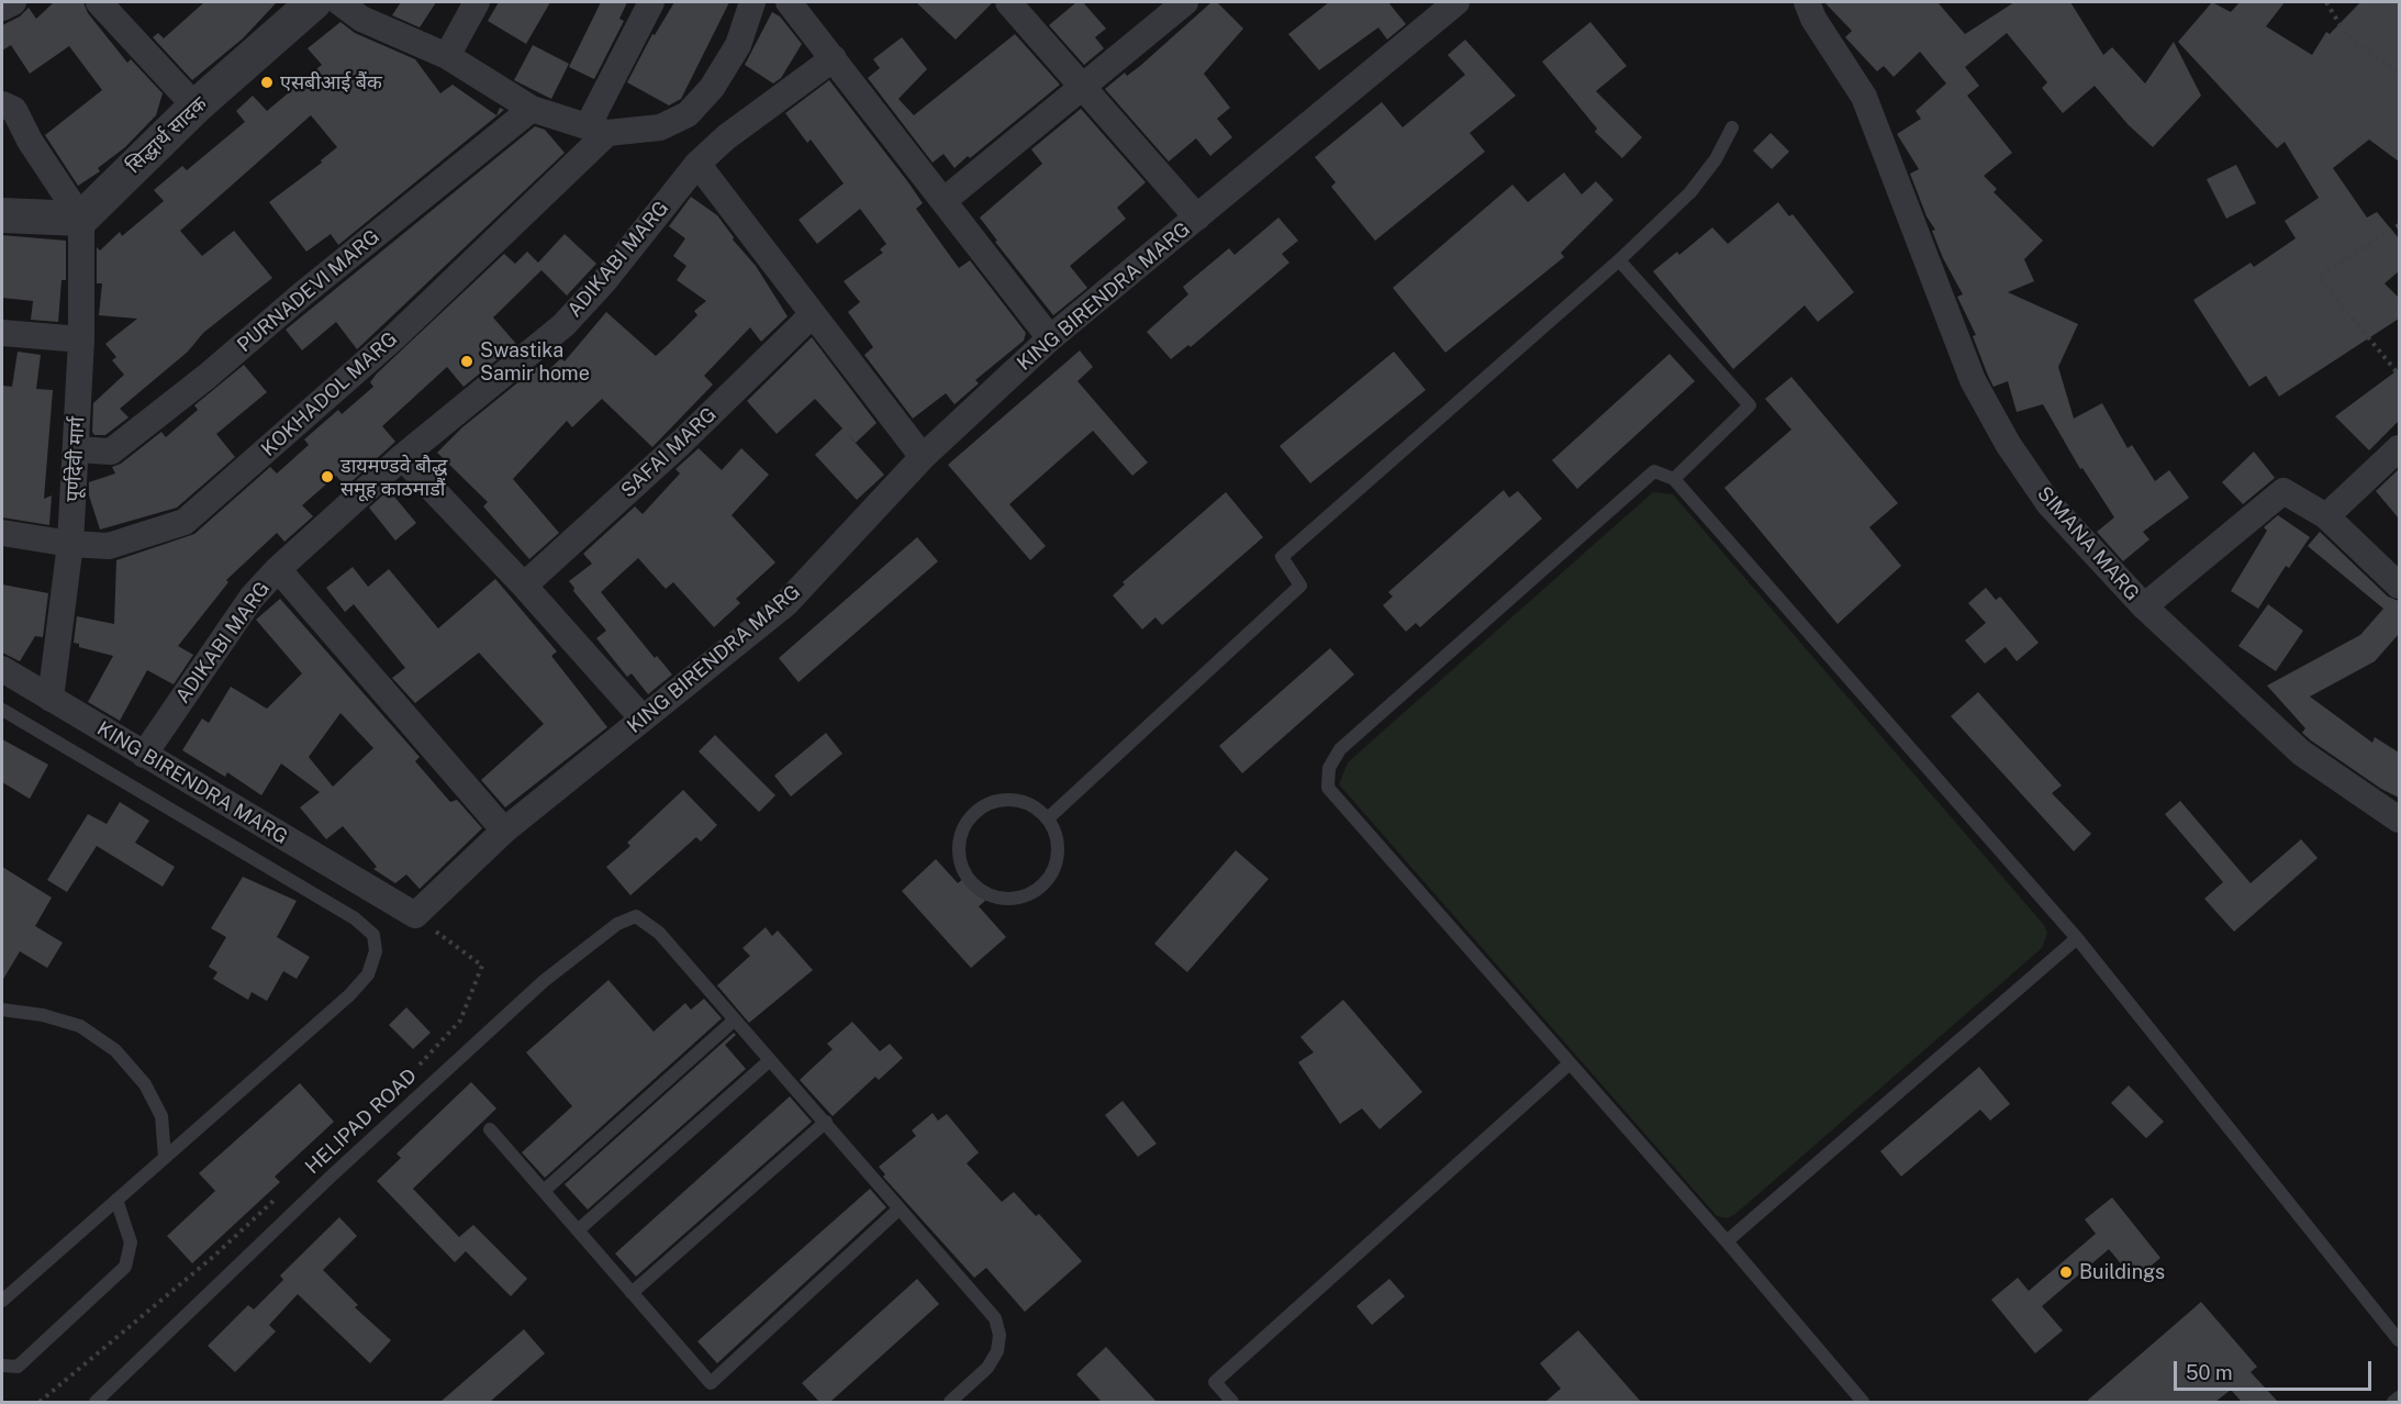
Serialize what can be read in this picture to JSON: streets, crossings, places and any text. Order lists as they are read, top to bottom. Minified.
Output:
{"streets":{"street":["सिद्धार्थ सादक","ADIKABI MARG","PURNADEVI MARG","KING BIRENDRA MARG","KOKHADOL MARG","SAFAI MARG","पूर्णदेवी मार्ग","SIMANA MARG"],"lane":["HELIPAD ROAD"]},"crossings":[["सिद्धार्थ सादक","पूर्णदेवी मार्ग"],["ADIKABI MARG","KING BIRENDRA MARG"],["PURNADEVI MARG","पूर्णदेवी मार्ग"],["KING BIRENDRA MARG","पूर्णदेवी मार्ग"],["KOKHADOL MARG","पूर्णदेवी मार्ग"]],"places":["एसबीआई बैंक","Swastika Samir home","डायमण्डवे बौद्ध समूह काठमाडौं","Buildings"],"scale_bar":"50 m"}
